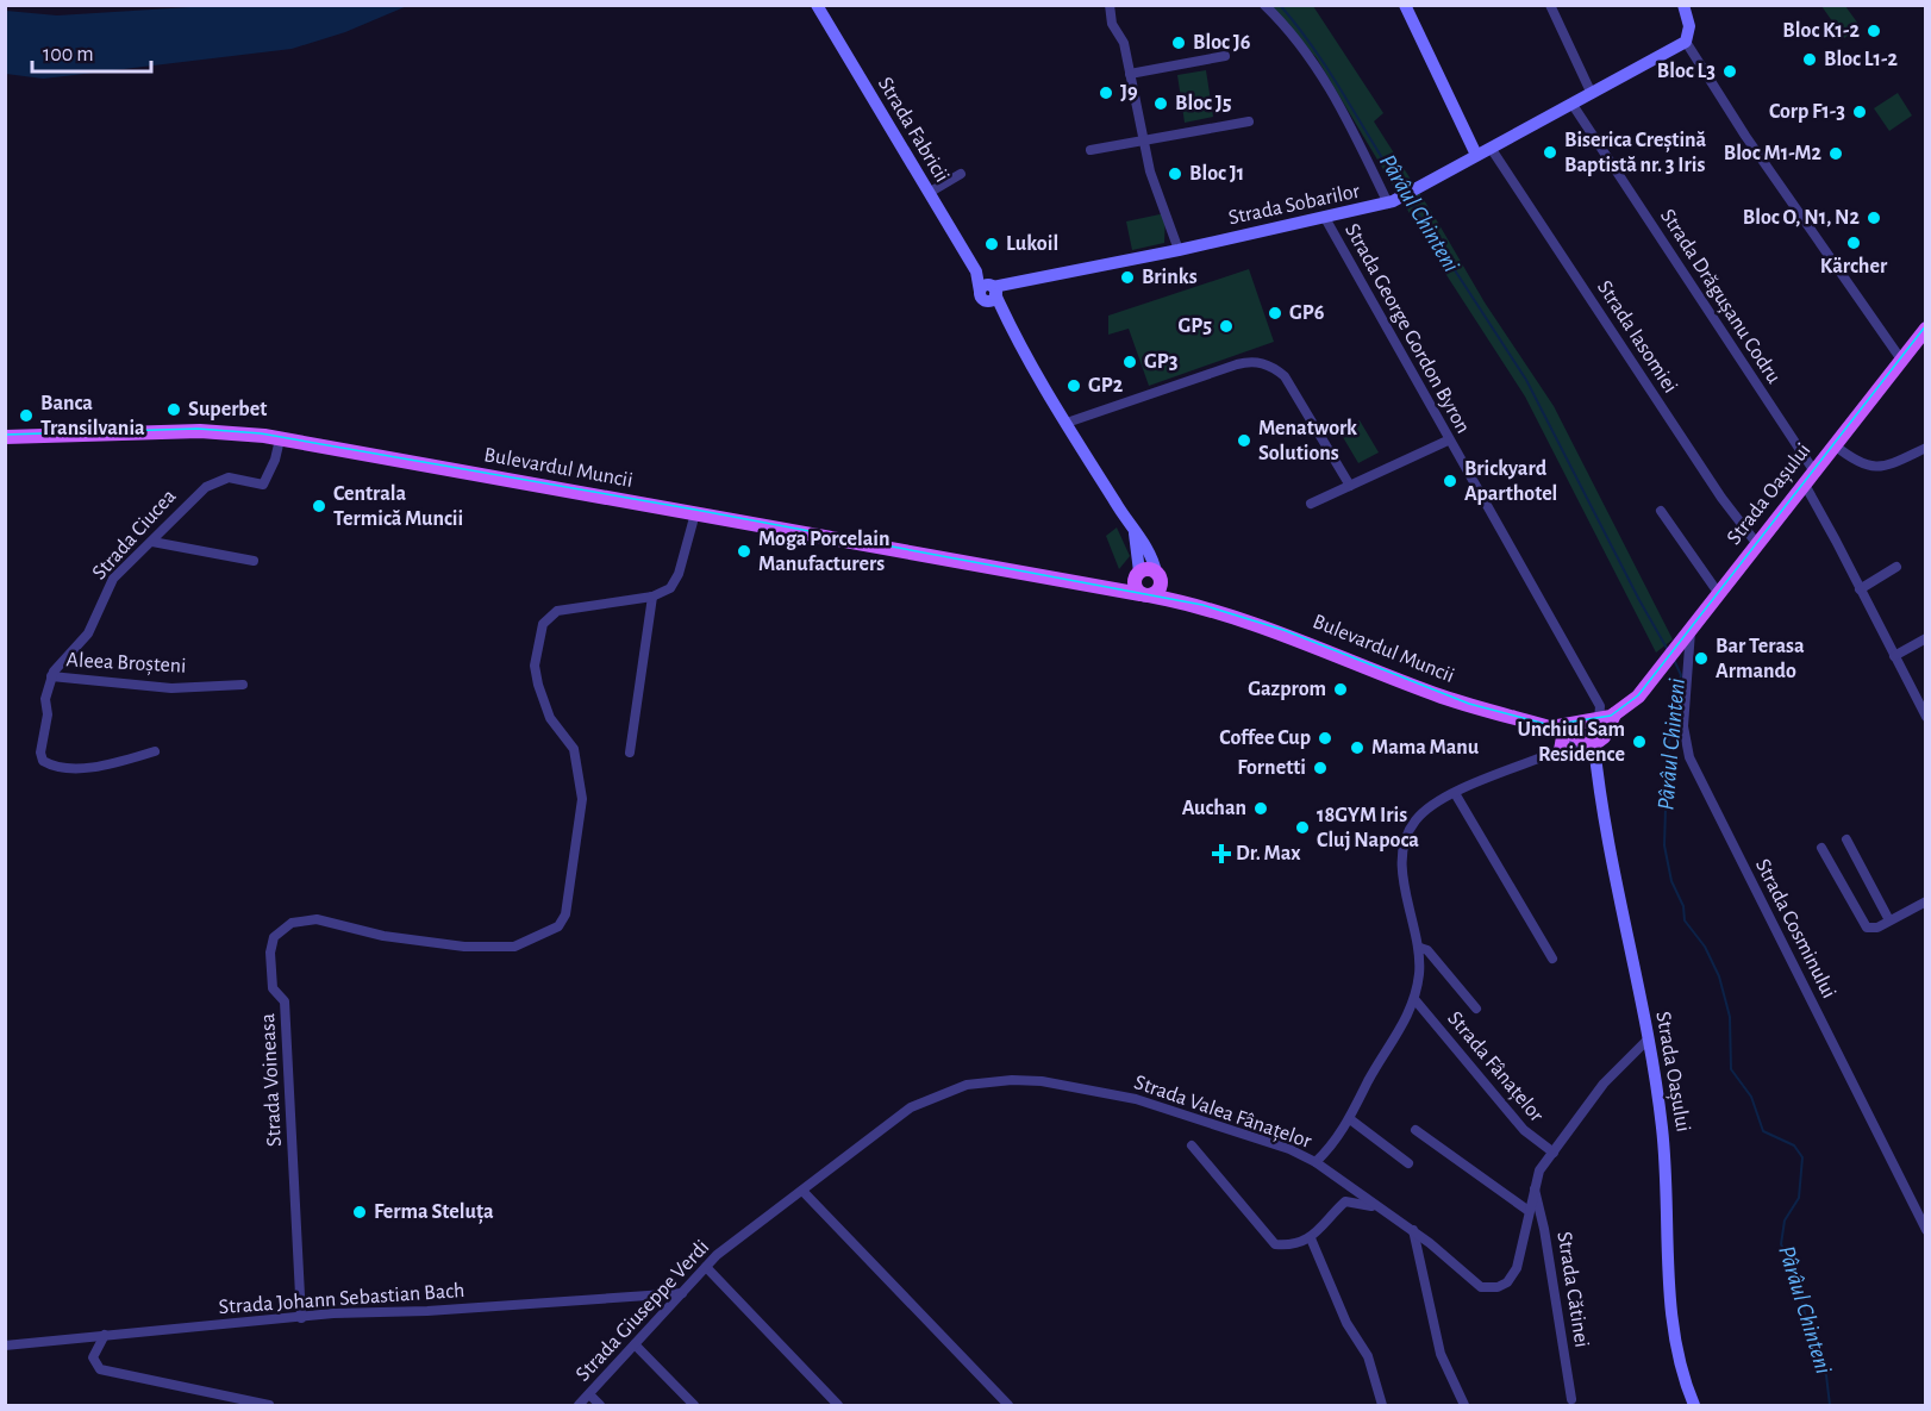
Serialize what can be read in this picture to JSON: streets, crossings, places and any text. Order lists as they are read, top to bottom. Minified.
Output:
{"streets":{"main road":["Strada Fabricii","Strada Sobarilor","Bulevardul Muncii","Strada Oașului"],"street":["Strada Drăgușanu Codru","Strada George Gordon Byron","Strada Iasomiei","Strada Ciucea","Aleea Broșteni","Strada Cosminului","Strada Fânațelor","Strada Voineasa","Strada Valea Fânațelor","Strada Cătinei","Strada Johann Sebastian Bach","Strada Giuseppe Verdi"]},"crossings":[["Strada Fabricii","Strada Sobarilor"],["Strada Fabricii","Bulevardul Muncii"],["Strada Sobarilor","Strada Drăgușanu Codru"],["Strada Sobarilor","Strada George Gordon Byron"],["Strada Sobarilor","Strada Iasomiei"],["Strada Drăgușanu Codru","Strada Oașului"],["Strada George Gordon Byron","Strada Oașului"],["Strada Iasomiei","Strada Oașului"],["Bulevardul Muncii","Strada Oașului"],["Bulevardul Muncii","Strada Ciucea"],["Strada Oașului","Strada Cosminului"],["Strada Oașului","Strada Valea Fânațelor"],["Strada Ciucea","Aleea Broșteni"],["Strada Fânațelor","Strada Valea Fânațelor"],["Strada Voineasa","Strada Johann Sebastian Bach"],["Strada Valea Fânațelor","Strada Cătinei"],["Strada Valea Fânațelor","Strada Giuseppe Verdi"],["Strada Johann Sebastian Bach","Strada Giuseppe Verdi"]],"water":["Pârâul Chinteni"],"places":{"other":["Bloc K1-2","Bloc J6","Bloc L1-2","Bloc L3","J9","Bloc J5","Corp F1-3","Biserica Creștină Baptistă nr. 3 Iris","Bloc M1-M2","Bloc J1","Bloc O, N1, N2","Kärcher","Lukoil","Brinks","GP6","GP5","GP3","GP2","Superbet","Banca Transilvania","Menatwork Solutions","Brickyard Aparthotel","Centrala Termică Muncii","Moga Porcelain Manufacturers","Bar Terasa Armando","Gazprom","Coffee Cup","Unchiul Sam Residence","Mama Manu","Fornetti","Auchan","18GYM Iris Cluj Napoca","Ferma Steluța"],"health":["Dr. Max"]},"scale_bar":"100 m"}
